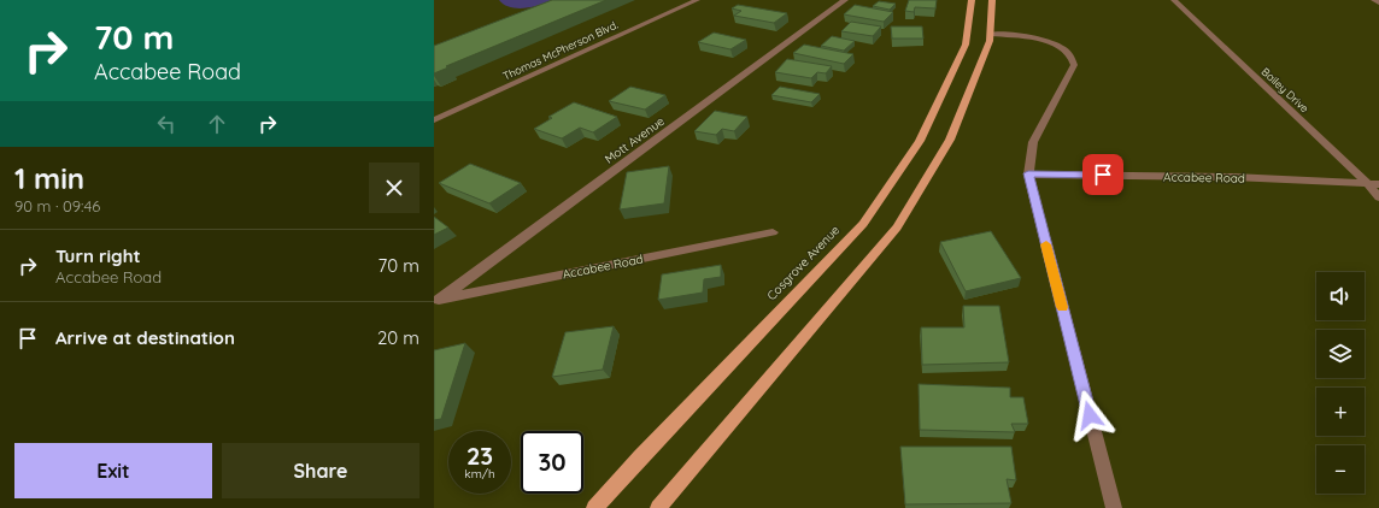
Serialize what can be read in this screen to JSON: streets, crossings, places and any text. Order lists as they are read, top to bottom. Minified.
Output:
{"streets":{"main road":["Cosgrove Avenue"],"street":["Thomas McPherson Blvd.","Bailey Drive","Mott Avenue","Accabee Road"]},"crossings":[["Bailey Drive","Accabee Road"],["Mott Avenue","Accabee Road"]],"page":{"turn":["70 m","Accabee Road"],"heading":["1 min","90 m · 09:46"],"list":[{"name":"Turn right","note":"Accabee Road","value":"70 m"},{"name":"Arrive at destination","value":"20 m"}],"map_buttons":["+","−"],"speed":"23 km/h","limit":"30","buttons":["Exit","Share"]}}
